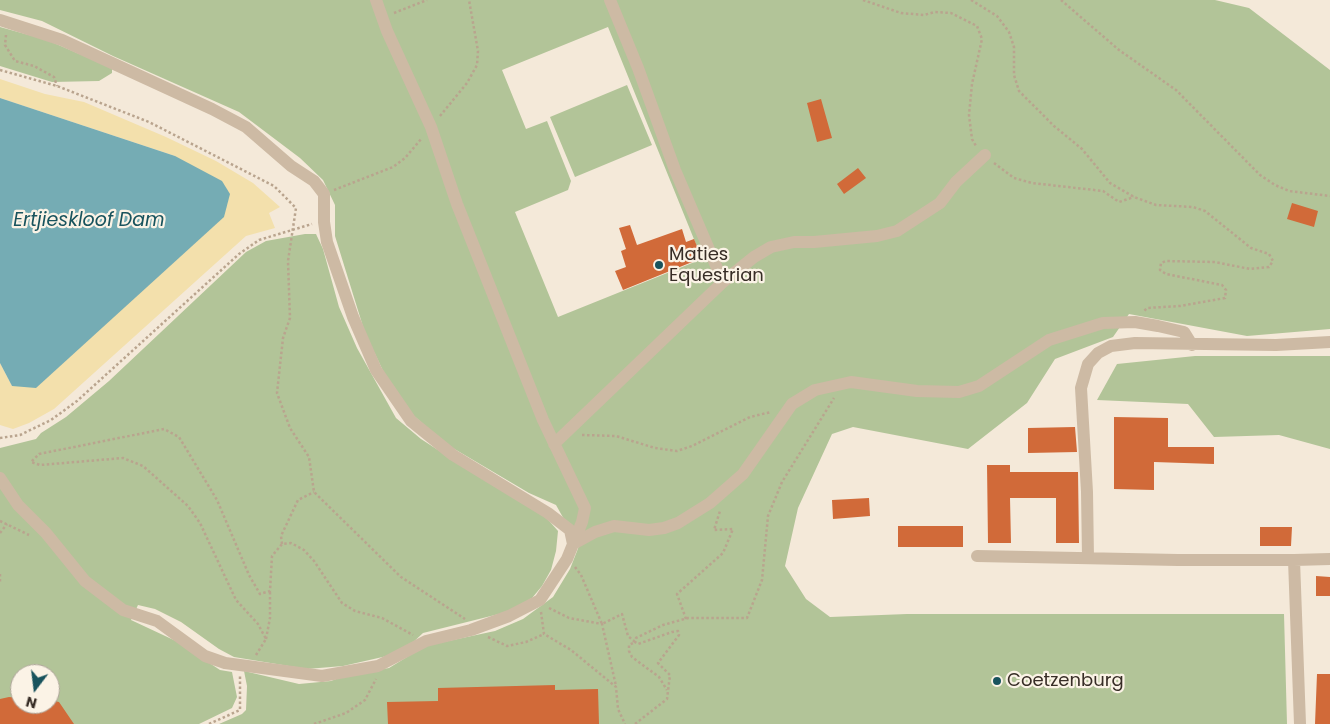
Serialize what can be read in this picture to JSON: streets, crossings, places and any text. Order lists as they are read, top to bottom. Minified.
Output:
{"water":["Ertjieskloof Dam"],"places":["Maties Equestrian","Coetzenburg"],"north":"bottom"}
